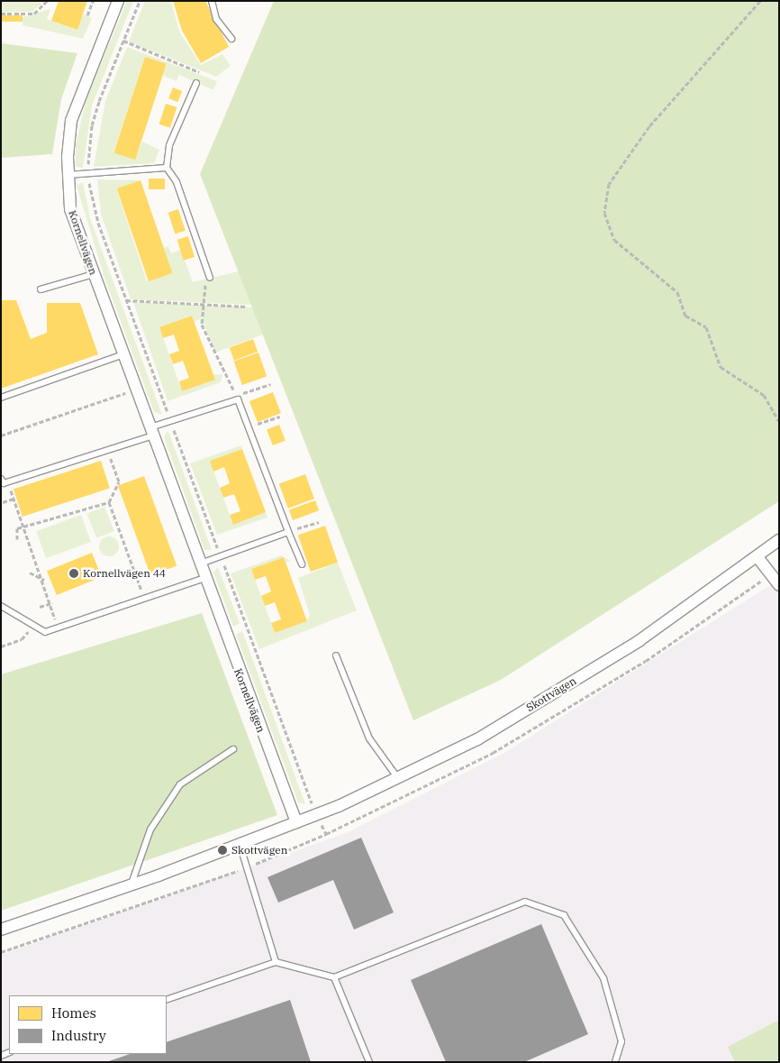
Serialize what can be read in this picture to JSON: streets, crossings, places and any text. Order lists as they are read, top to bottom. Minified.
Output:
{"streets":{"street":["Kornellvägen","Skottvägen"]},"crossings":[["Kornellvägen","Skottvägen"]],"places":["Kornellvägen 44","Skottvägen"],"legend":["Homes","Industry"]}
